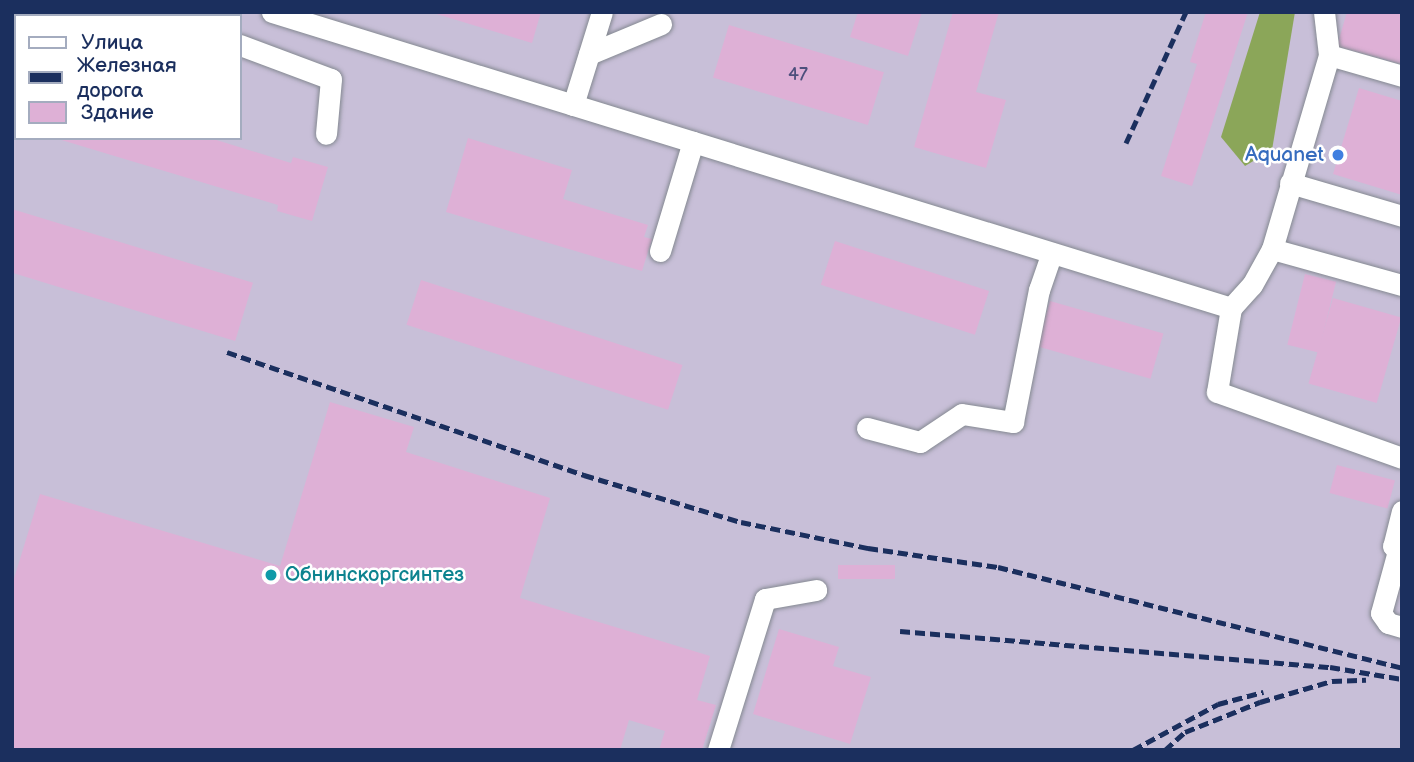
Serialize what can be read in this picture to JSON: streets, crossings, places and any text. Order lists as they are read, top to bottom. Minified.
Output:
{"places":["Aquanet","Обнинскоргсинтез"],"house_numbers":["47"],"legend":["Улица","Железная дорога","Здание"]}
